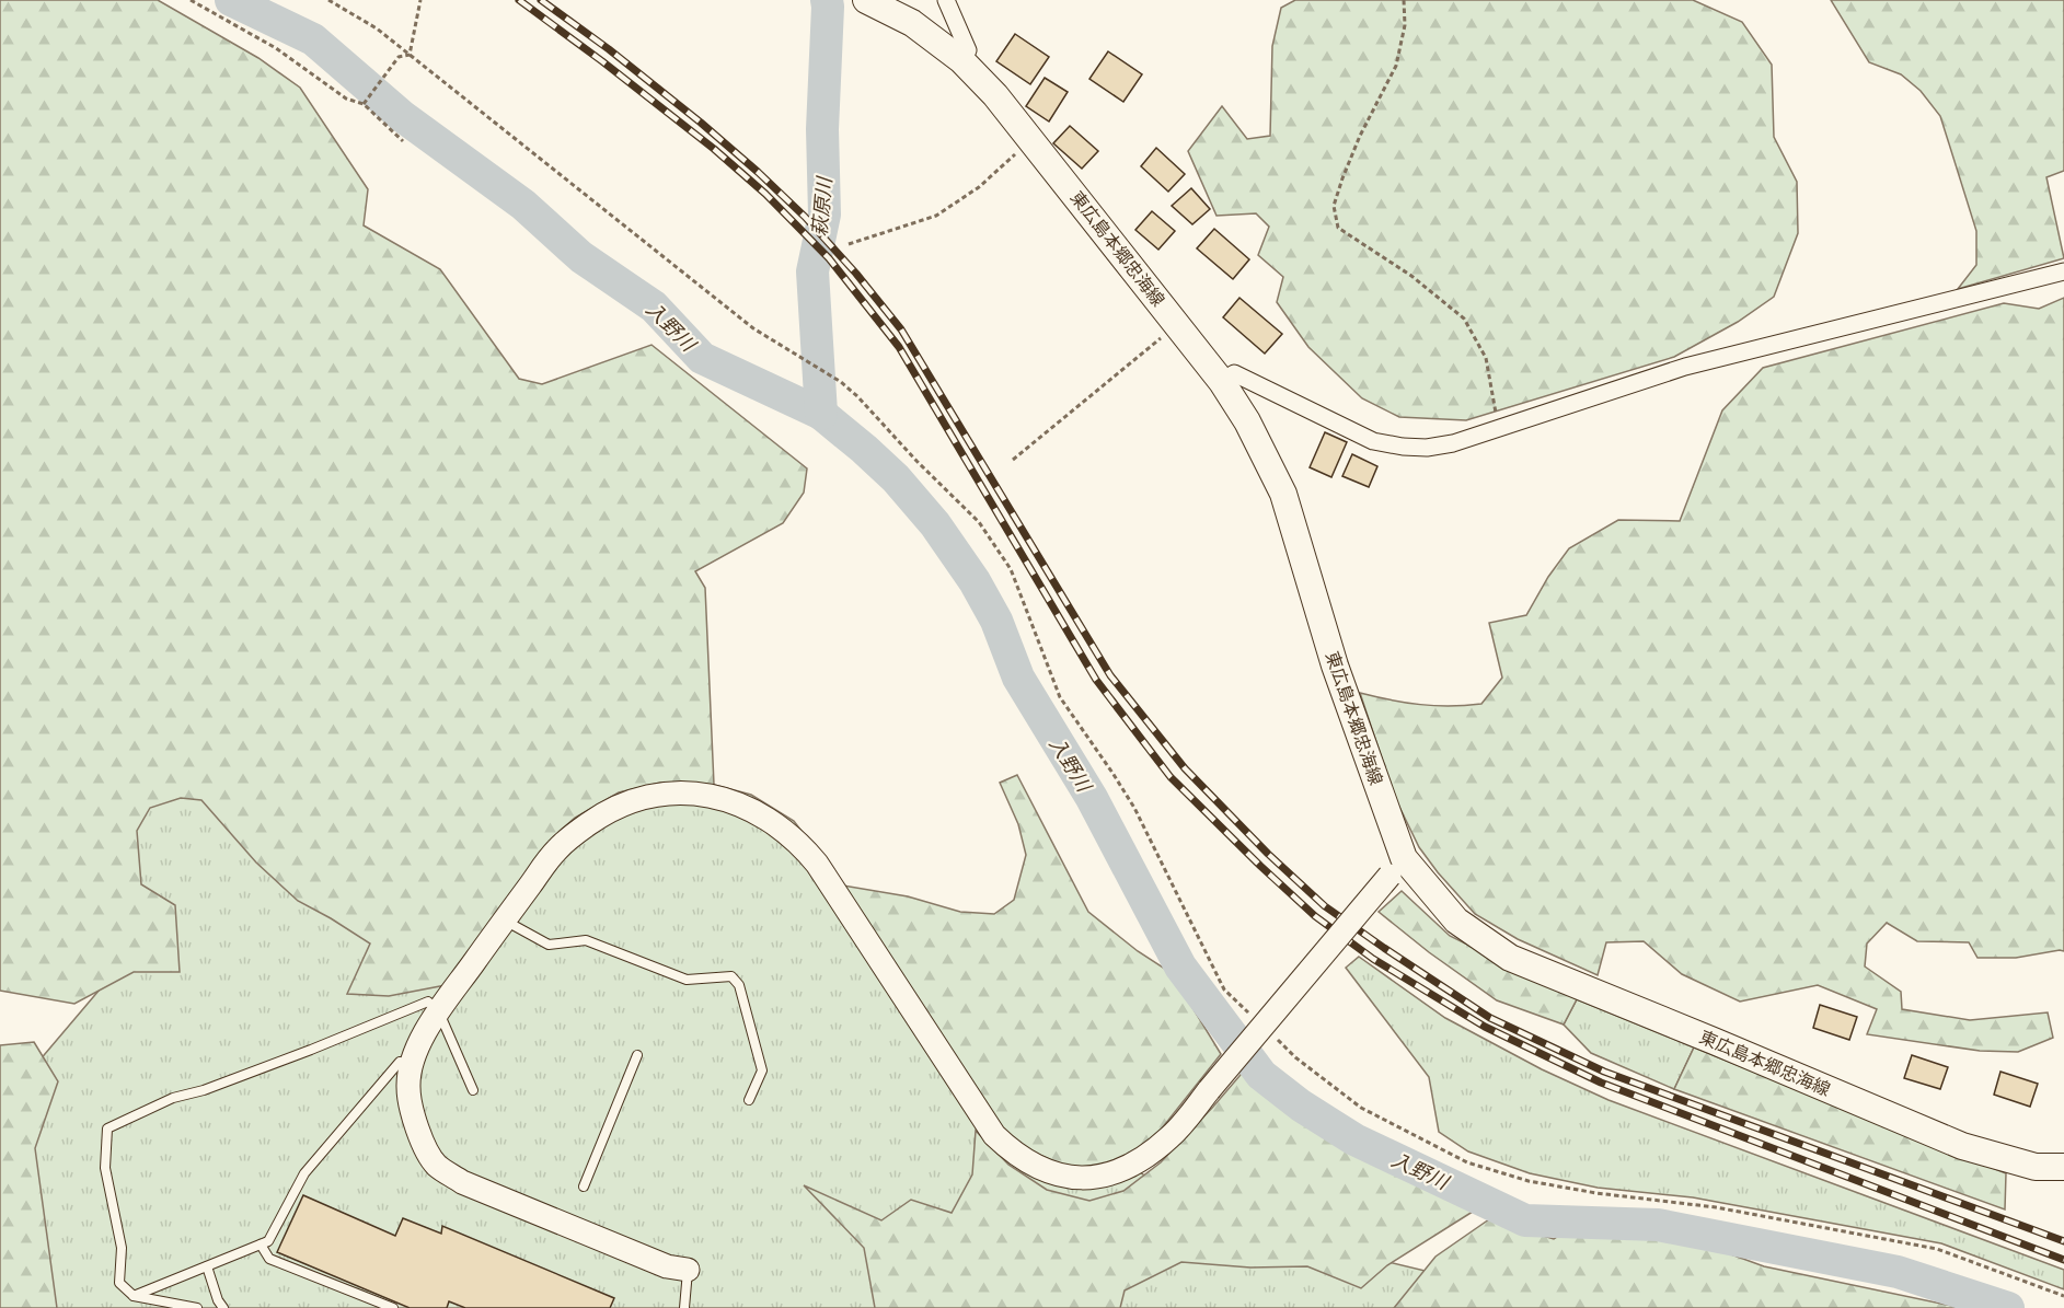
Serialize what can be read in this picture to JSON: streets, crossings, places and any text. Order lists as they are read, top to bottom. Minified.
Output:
{"streets":{"main road":["東広島本郷忠海線"]},"water":["萩原川","入野川"]}
